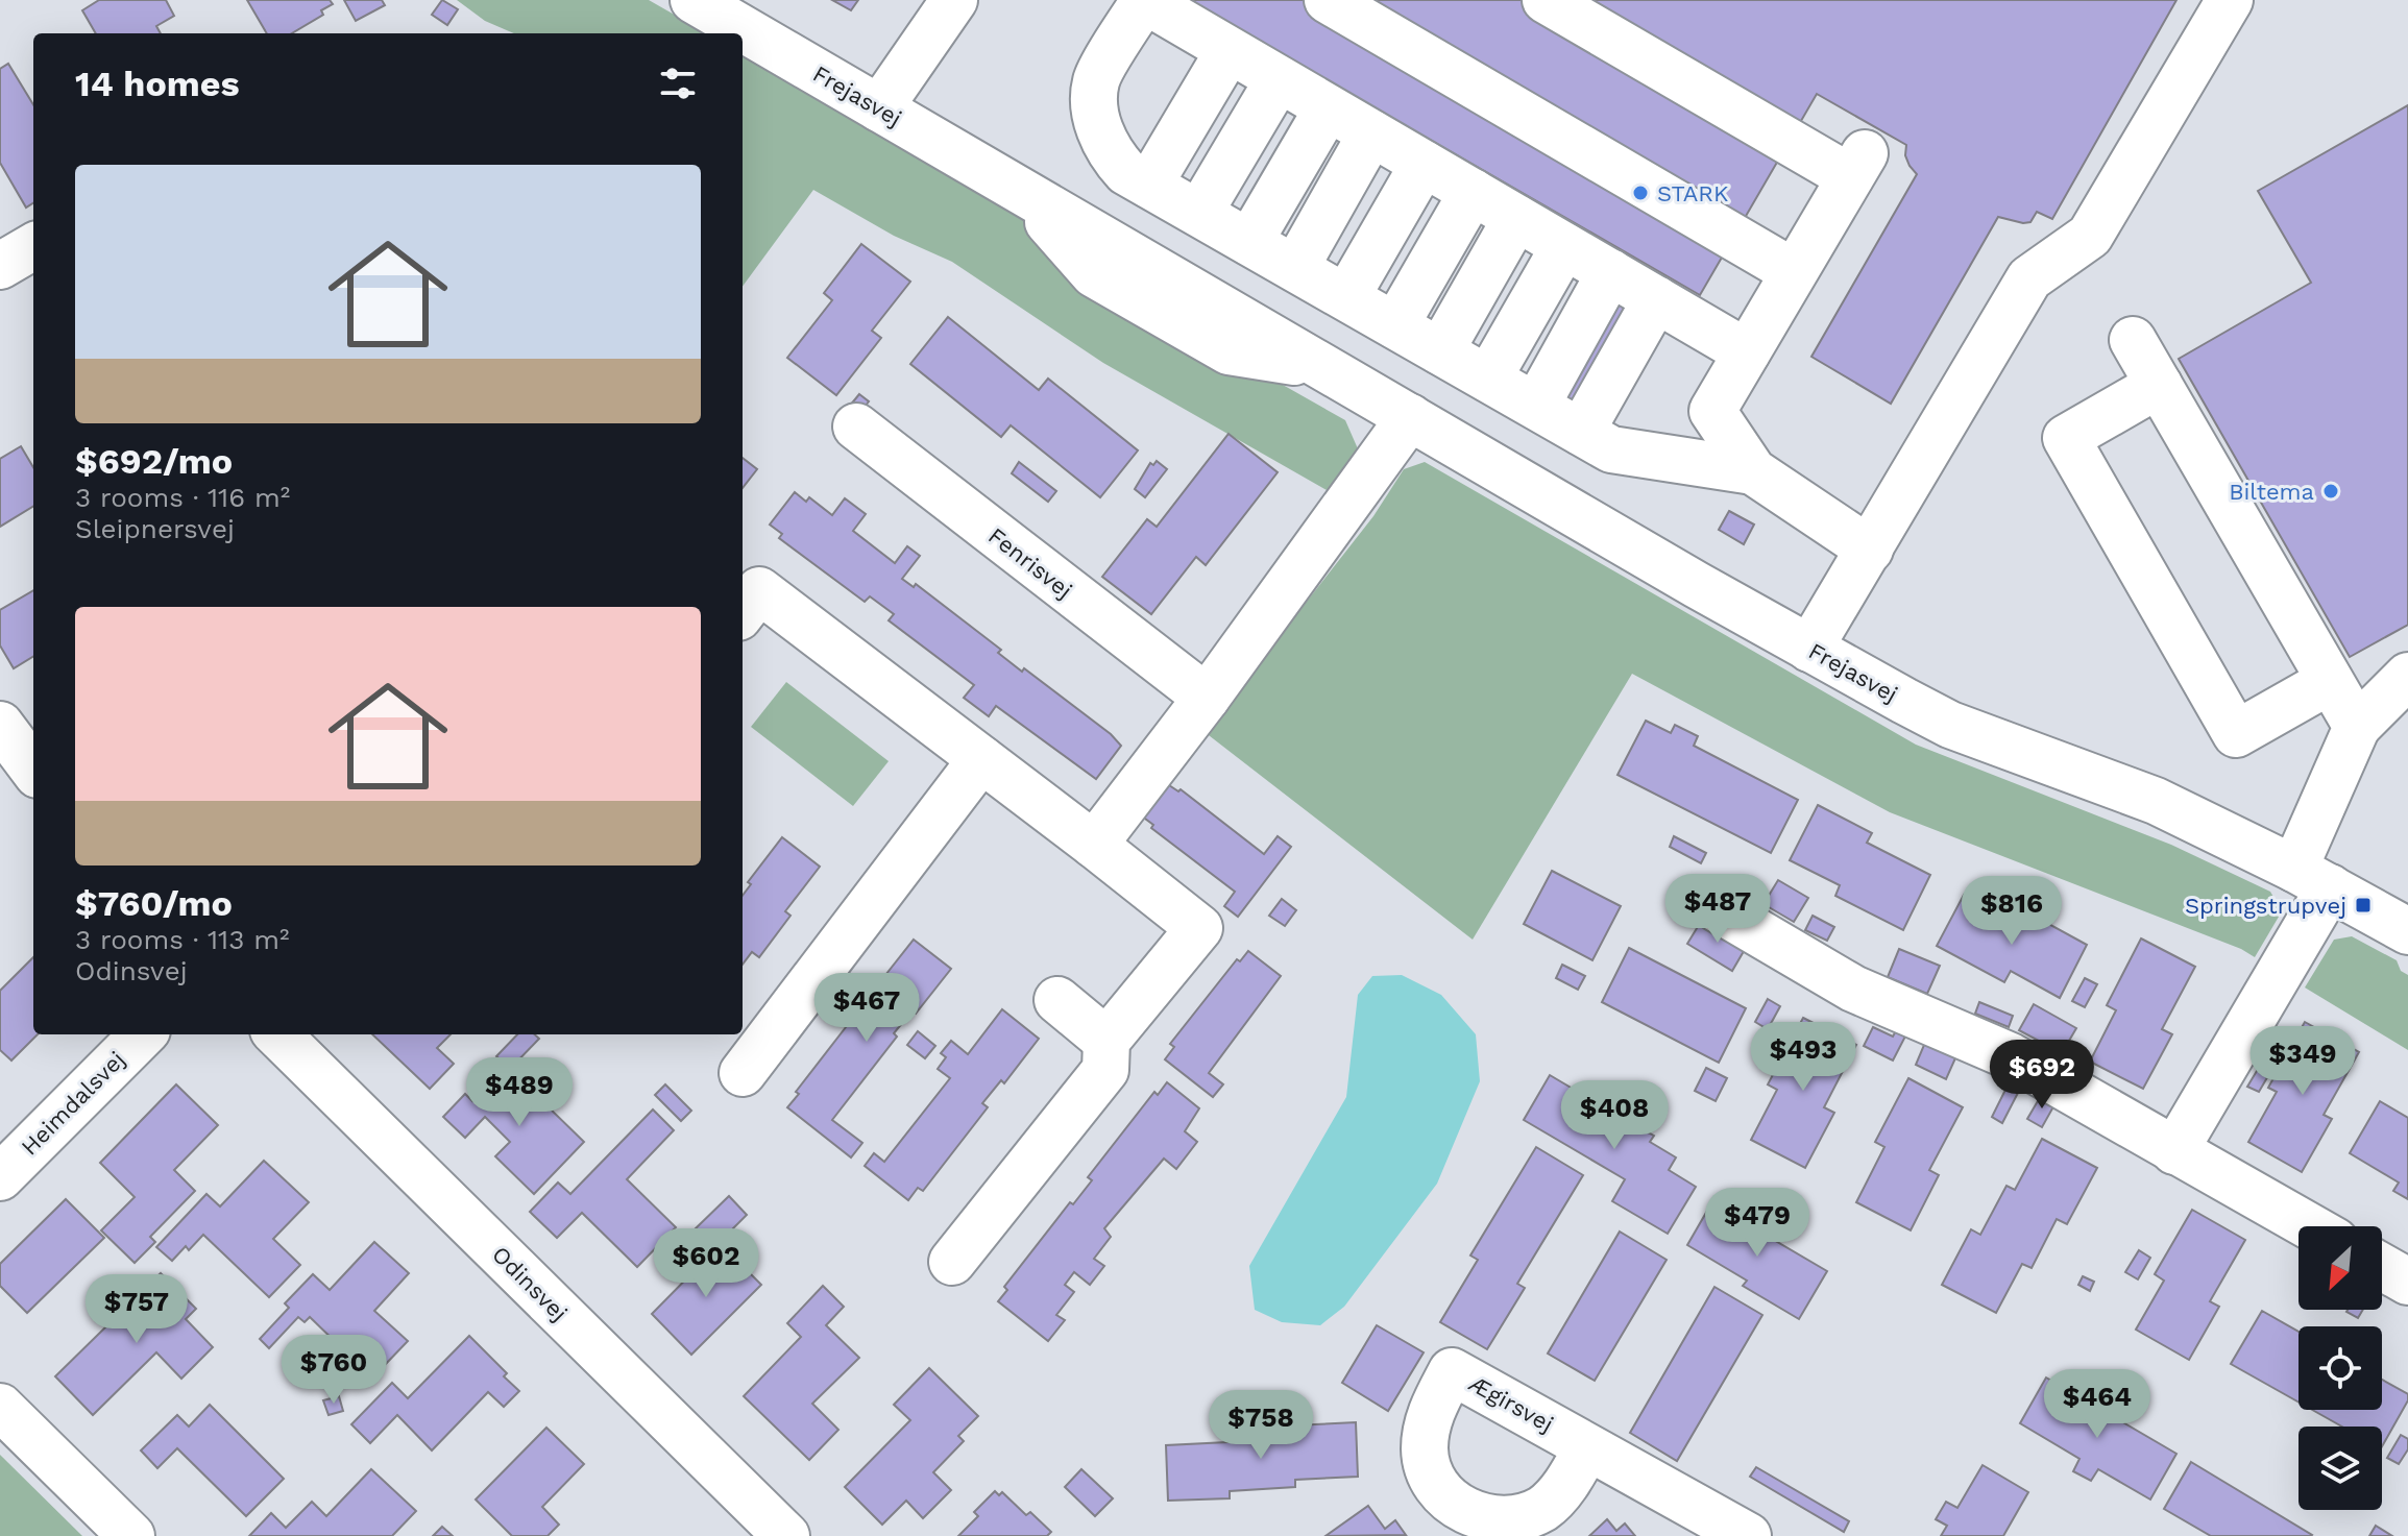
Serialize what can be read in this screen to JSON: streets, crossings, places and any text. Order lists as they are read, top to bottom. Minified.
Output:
{"streets":{"street":["Frejasvej","Fenrisvej","Heimdalsvej","Odinsvej"]},"places":{"other":["STARK","Biltema"],"transit":["Springstrupvej"]},"north":"bottom left","page":{"heading":"14 homes","list":[{"name":"$692/mo","note":"3 rooms · 116 m² · Sleipnersvej"},{"name":"$760/mo","note":"3 rooms · 113 m² · Odinsvej"}],"price":["$487","$816","$467","$493","$349","$692","$489","$408","$479","$602","$757","$760","$464","$758"]}}
